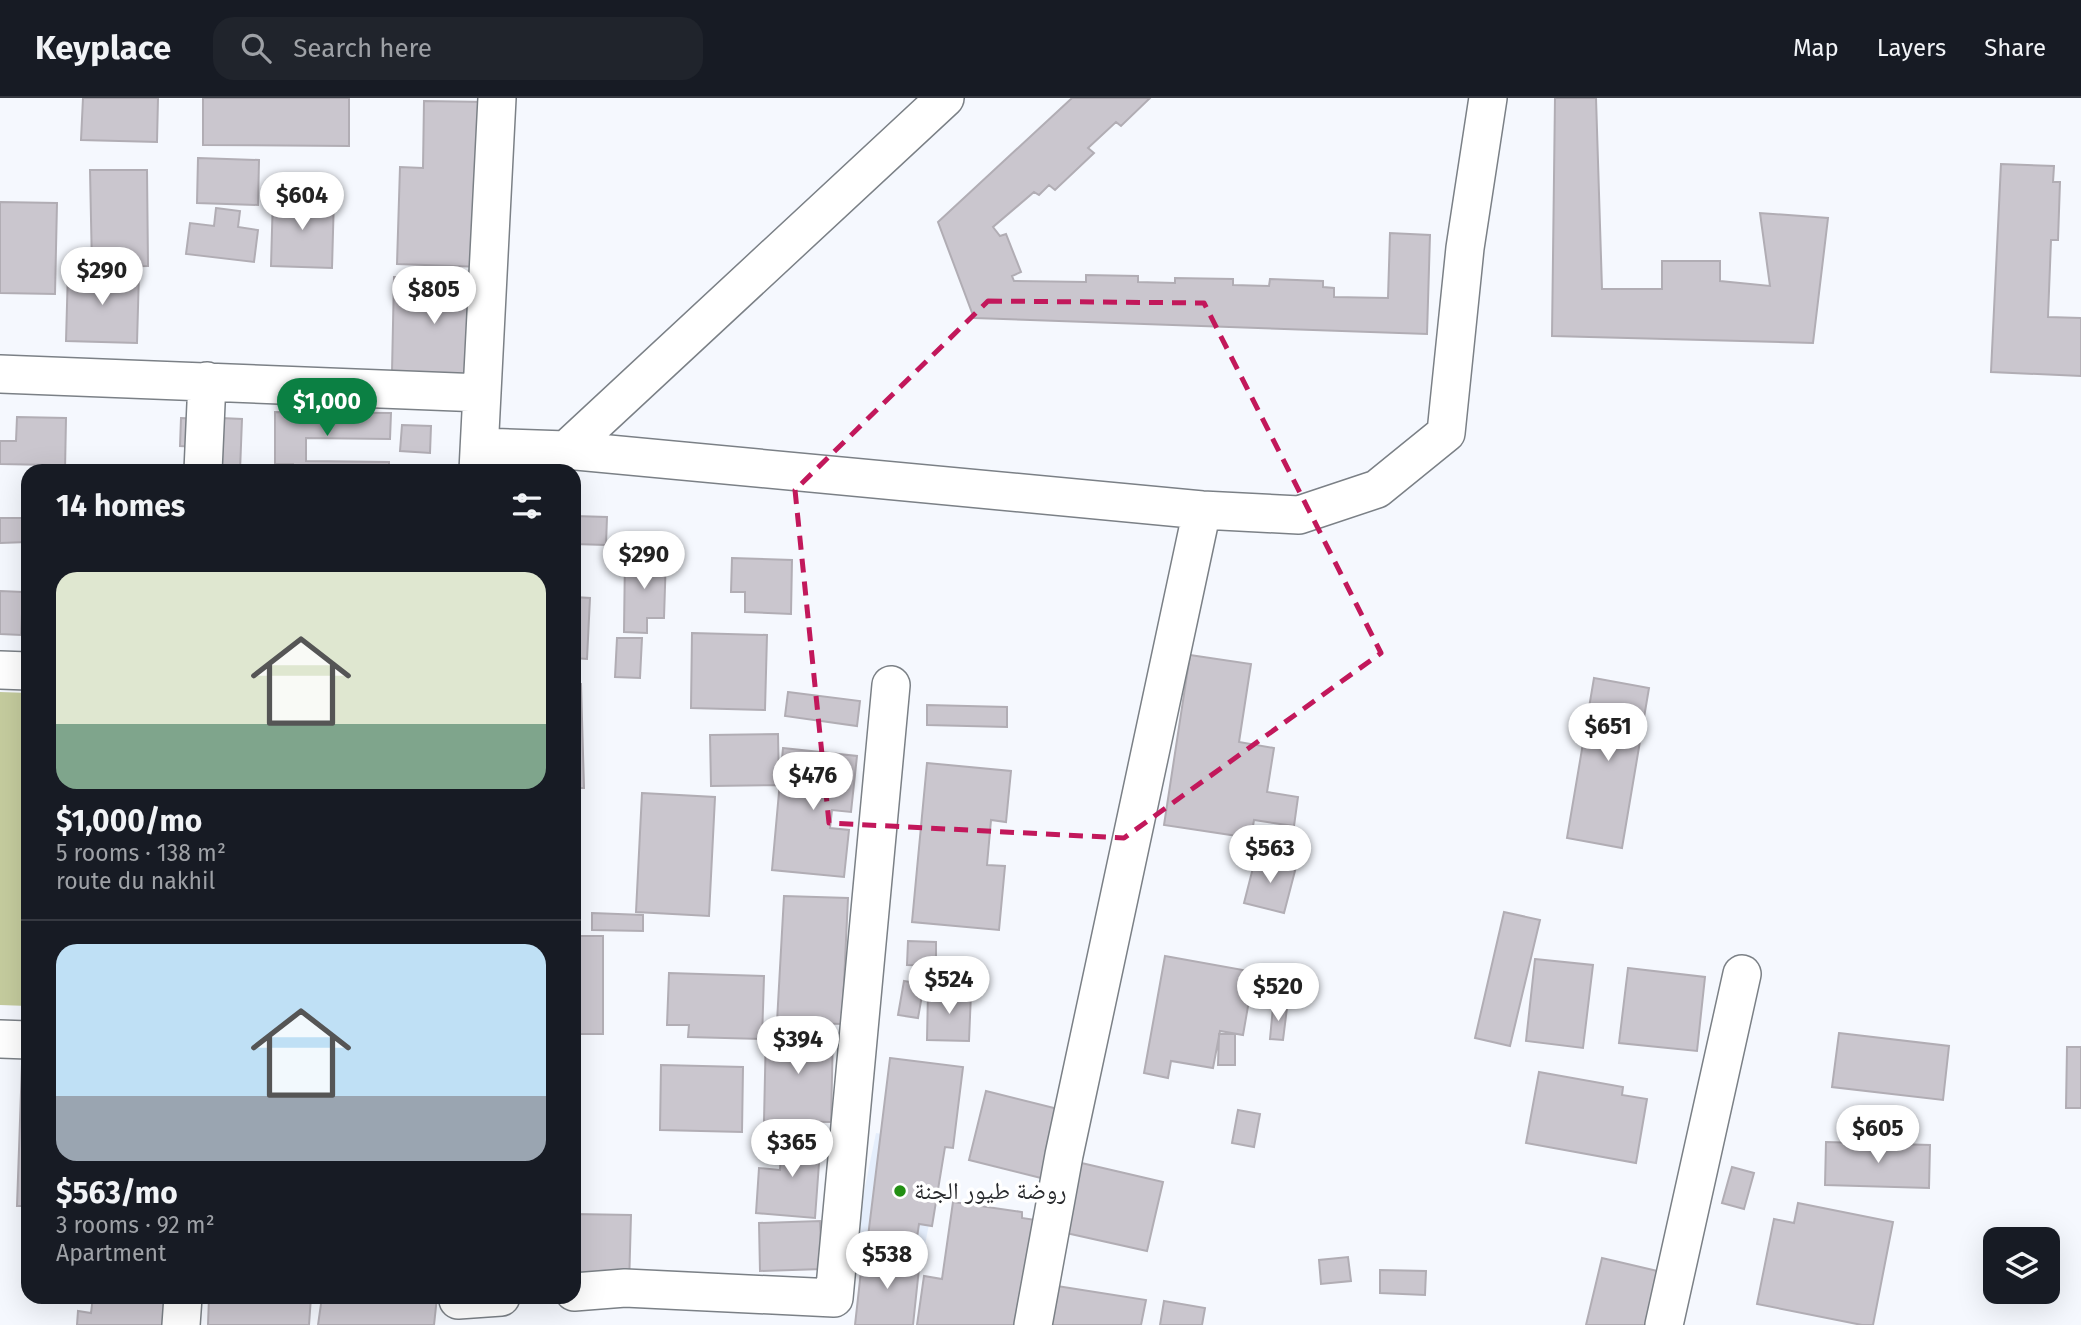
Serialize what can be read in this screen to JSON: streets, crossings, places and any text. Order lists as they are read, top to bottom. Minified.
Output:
{"places":["روضة طيور الجنة"],"page":{"header":"Keyplace","search":"Search here","nav":["Map","Layers","Share"],"price":["$604","$290","$805","$1,000","$290","$651","$476","$563","$524","$520","$394","$605","$365","$538"],"heading":"14 homes","list":[{"name":"$1,000/mo","note":"5 rooms · 138 m² · route du nakhil"},{"name":"$563/mo","note":"3 rooms · 92 m² · Apartment"}]}}
